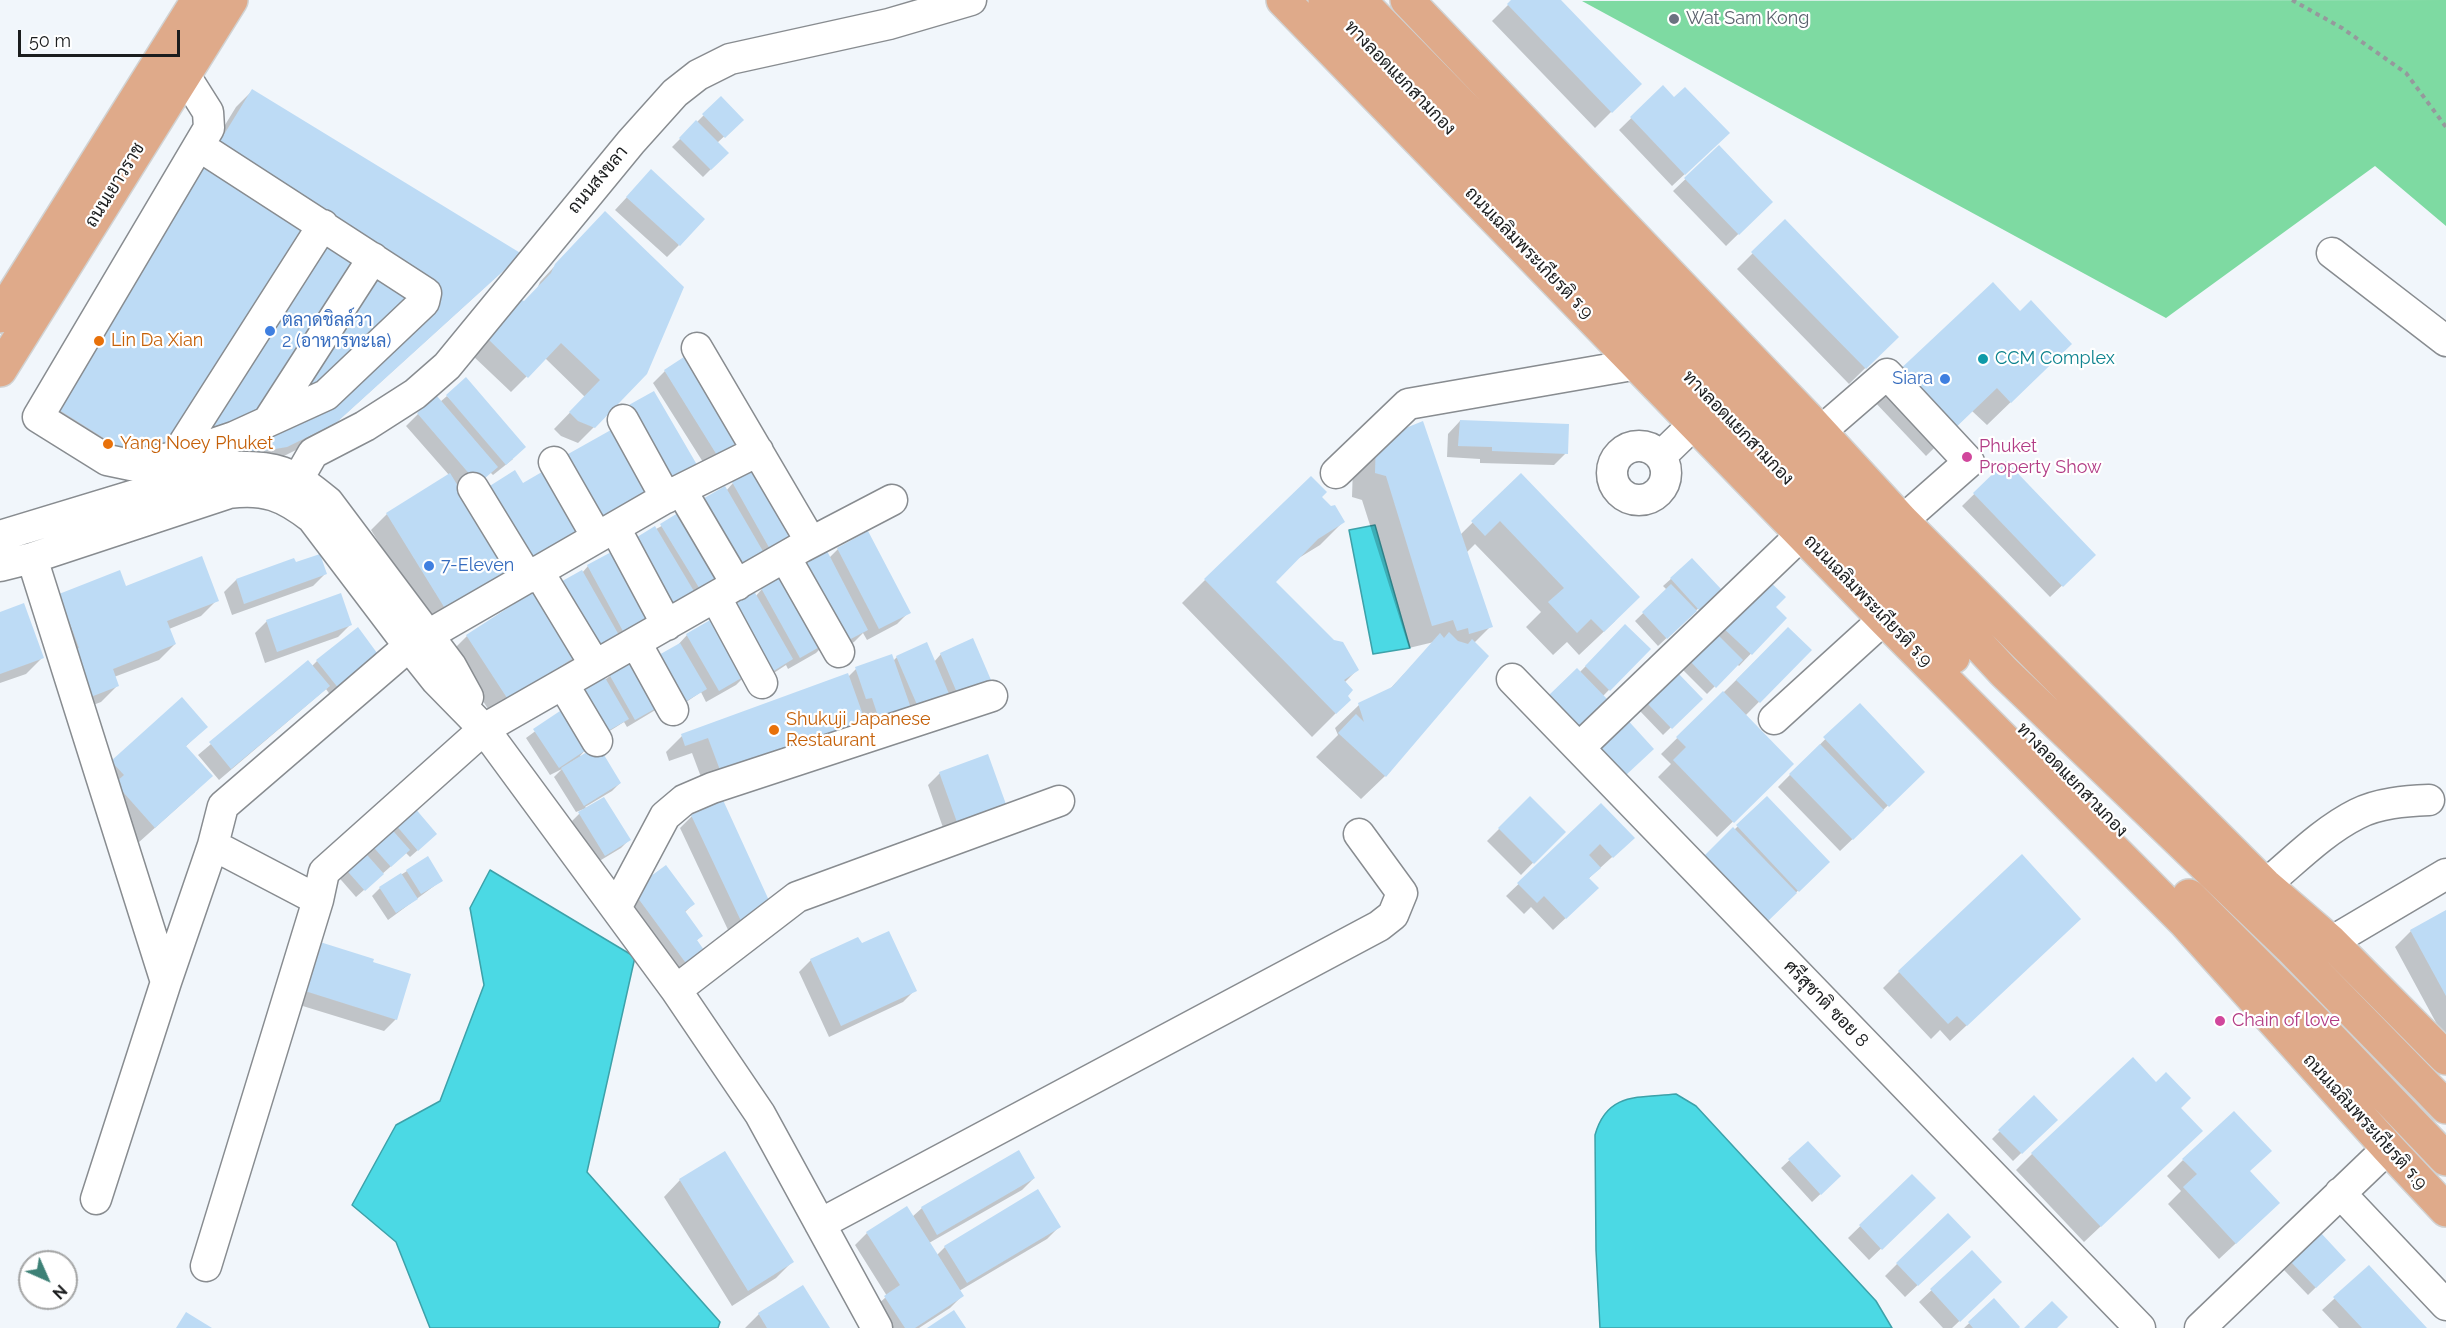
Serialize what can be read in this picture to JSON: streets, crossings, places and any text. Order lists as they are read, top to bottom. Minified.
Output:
{"streets":{"main road":["ทางลอดแยกสามกอง","ถนนเยาวราช","ถนนเฉลิมพระเกียรติ ร.9"],"street":["ถนนสงขลา","ศรีสุชาติ ซอย 8"]},"crossings":[["ทางลอดแยกสามกอง","ถนนเฉลิมพระเกียรติ ร.9"]],"places":["Wat Sam Kong","ตลาดชิลล์วา 2 (อาหารทะเล)","Lin Da Xian","CCM Complex","Siara","Yang Noey Phuket","Phuket Property Show","7-Eleven","Shukuji Japanese Restaurant","Chain of love"],"scale_bar":"50 m","north":"bottom right"}
